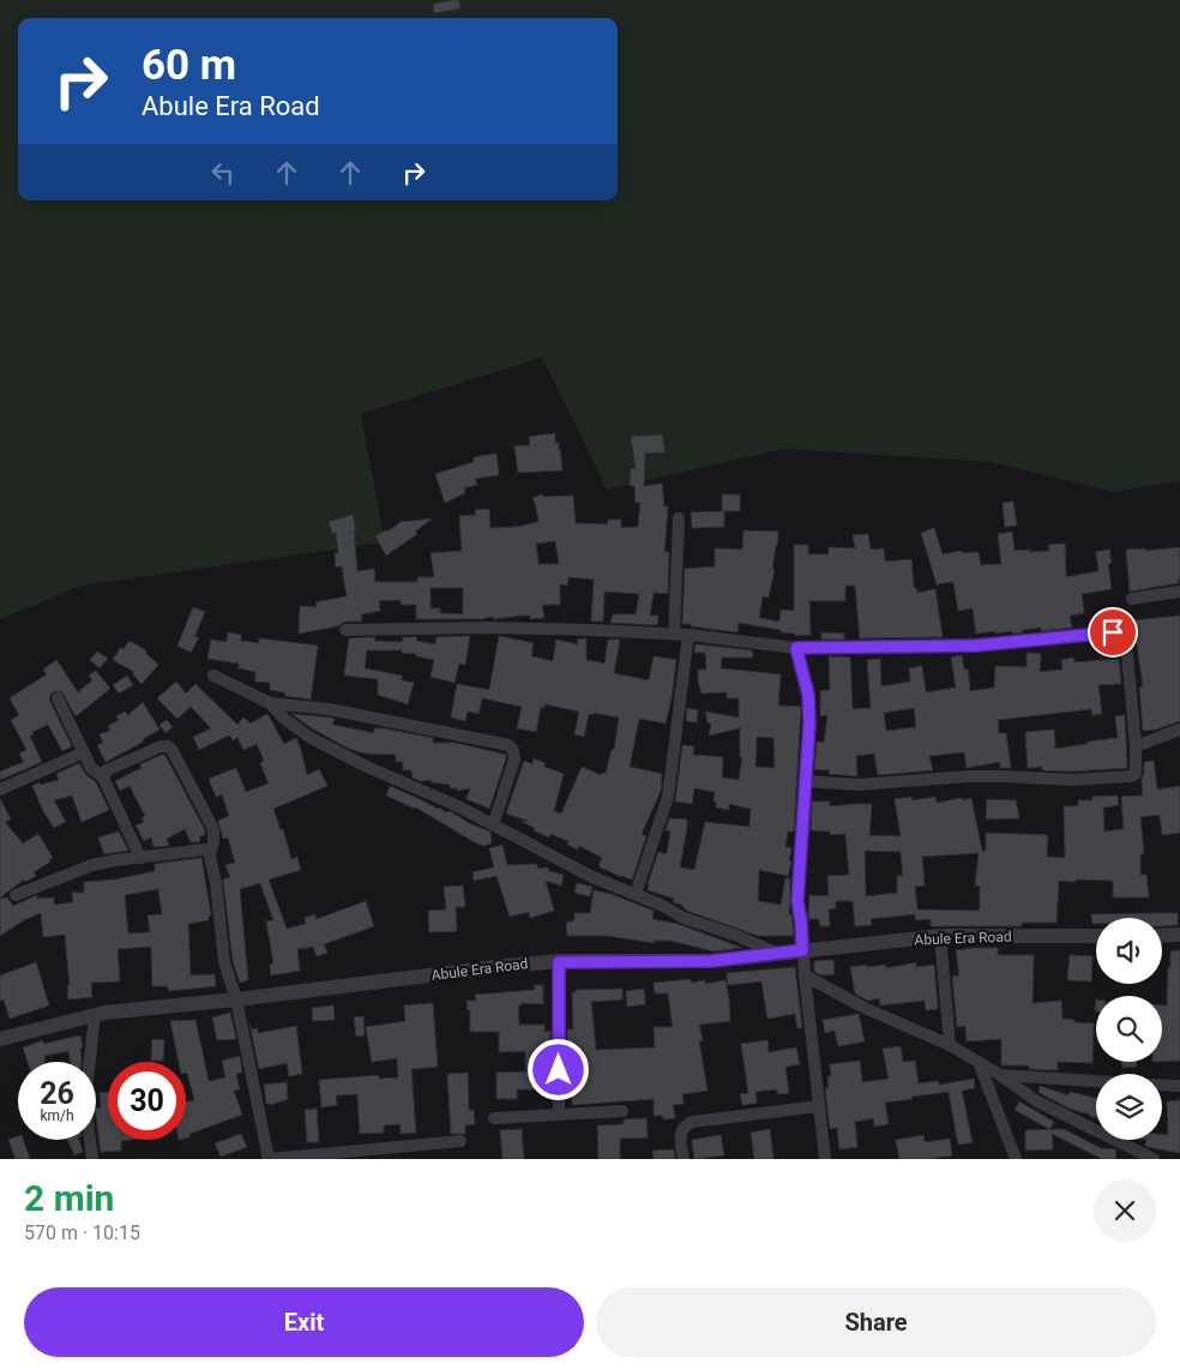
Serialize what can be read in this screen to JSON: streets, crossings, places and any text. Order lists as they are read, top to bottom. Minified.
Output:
{"streets":{"street":["Abule Era Road"]},"page":{"turn":["60 m","Abule Era Road"],"speed":"26 km/h","limit":"30","heading":["2 min","570 m · 10:15"],"buttons":["Exit","Share"]}}
